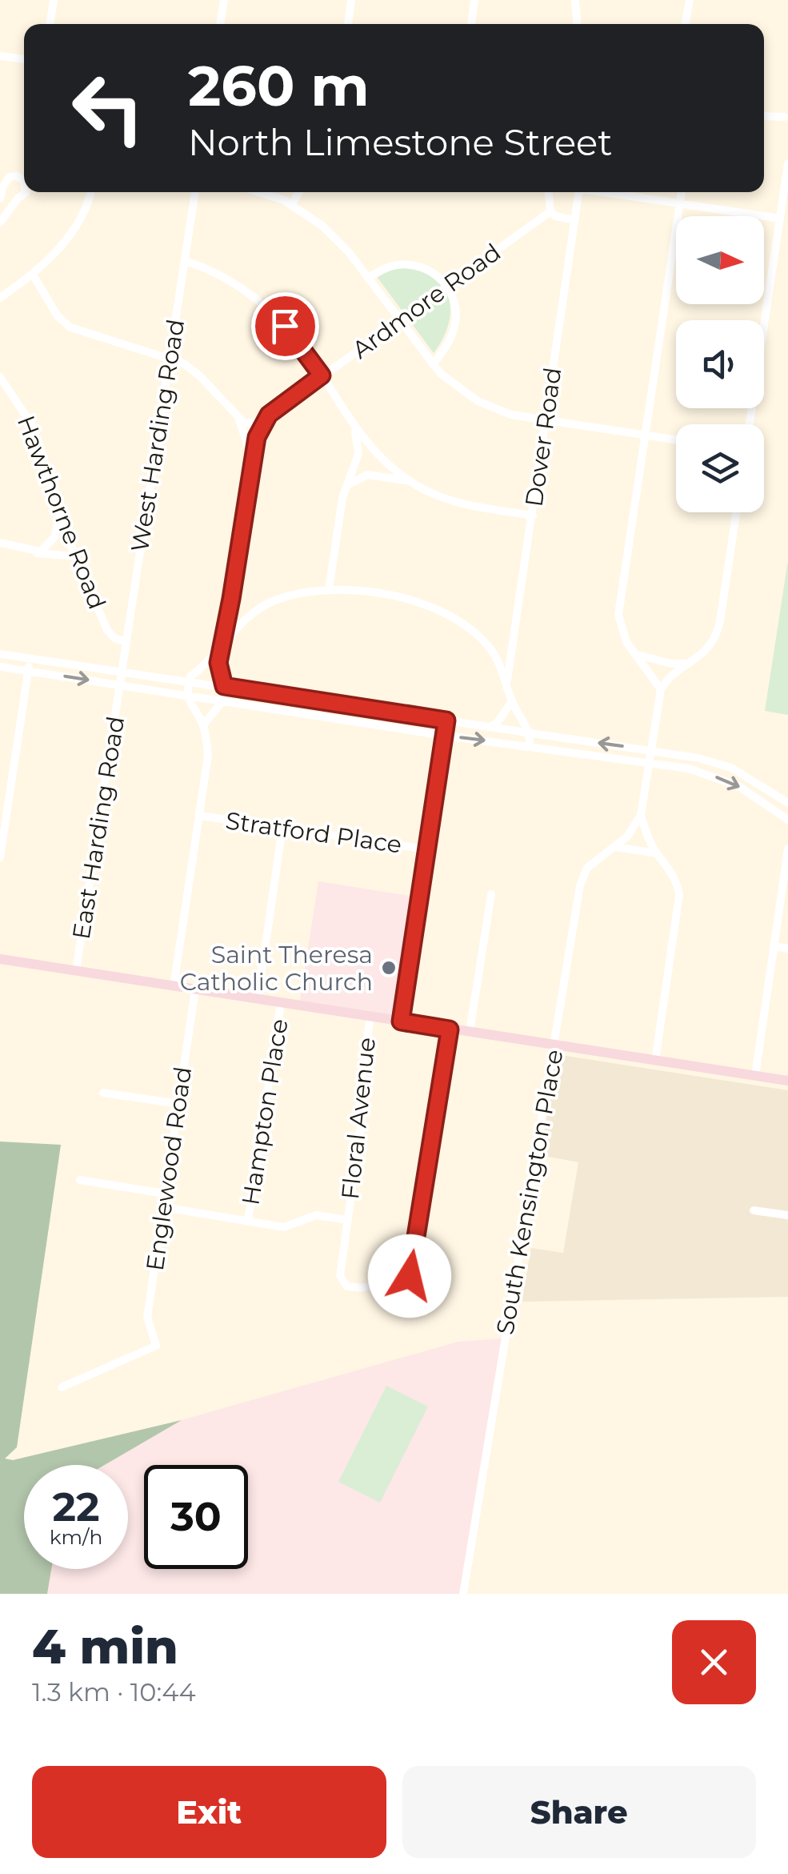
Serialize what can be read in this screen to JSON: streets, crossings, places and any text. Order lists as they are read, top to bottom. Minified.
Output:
{"streets":{"street":["Ardmore Road","West Harding Road","Dover Road","Hawthorne Road","East Harding Road","Stratford Place","Hampton Place","Floral Avenue","Englewood Road","South Kensington Place"]},"crossings":[["West Harding Road","Hawthorne Road"],["West Harding Road","East Harding Road"],["Stratford Place","Hampton Place"],["Stratford Place","Floral Avenue"]],"places":["Saint Theresa Catholic Church"],"north":"right","page":{"turn":["260 m","North Limestone Street"],"speed":"22 km/h","limit":"30","heading":["4 min","1.3 km · 10:44"],"buttons":["Exit","Share"]}}
